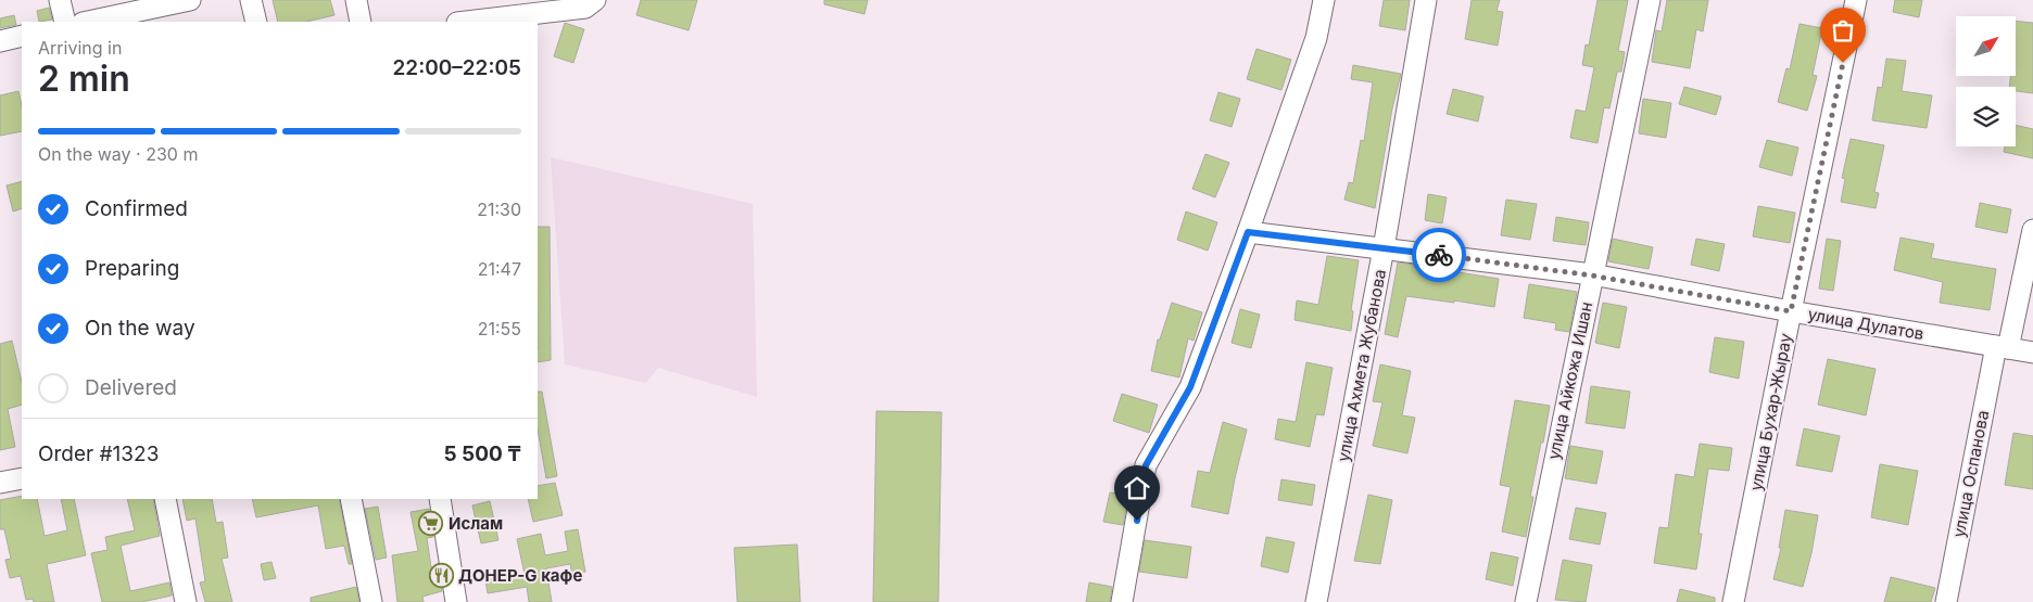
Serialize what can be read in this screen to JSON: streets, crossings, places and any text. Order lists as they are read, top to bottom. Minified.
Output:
{"streets":{"street":["улица Дулатов","улица Ахмета Жубанова","улица Айкожа Ишан","улица Бухар-Жырау","улица Оспанова"]},"crossings":[["улица Дулатов","улица Ахмета Жубанова"],["улица Дулатов","улица Айкожа Ишан"],["улица Дулатов","улица Бухар-Жырау"],["улица Дулатов","улица Оспанова"]],"places":{"supermarket":["Ислам"],"restaurant":["ДОНЕР-G кафе"]},"north":"top right","page":{"heading":["2 min","Arriving in","22:00–22:05"],"panel":["Order #1323","5 500 ₸"],"bar":"On the way · 230 m","list":[["Confirmed","21:30"],["Preparing","21:47"],["On the way","21:55"],"Delivered"]}}
